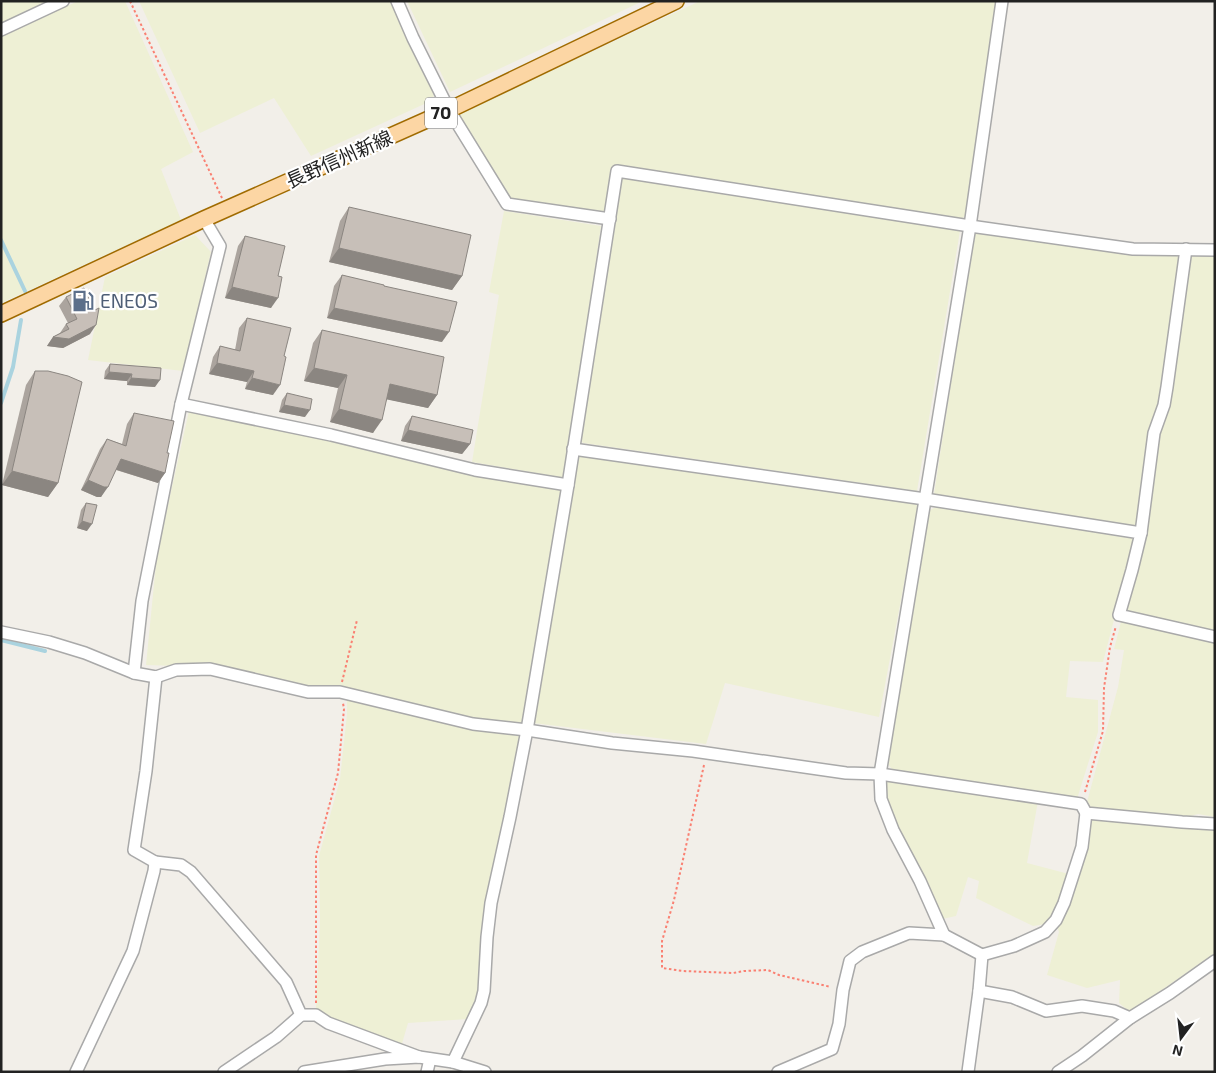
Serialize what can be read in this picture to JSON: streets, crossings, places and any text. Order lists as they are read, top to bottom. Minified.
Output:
{"streets":{"main road":["70","長野信州新線"]},"places":{"fuel station":["ENEOS"]},"north":"bottom"}
